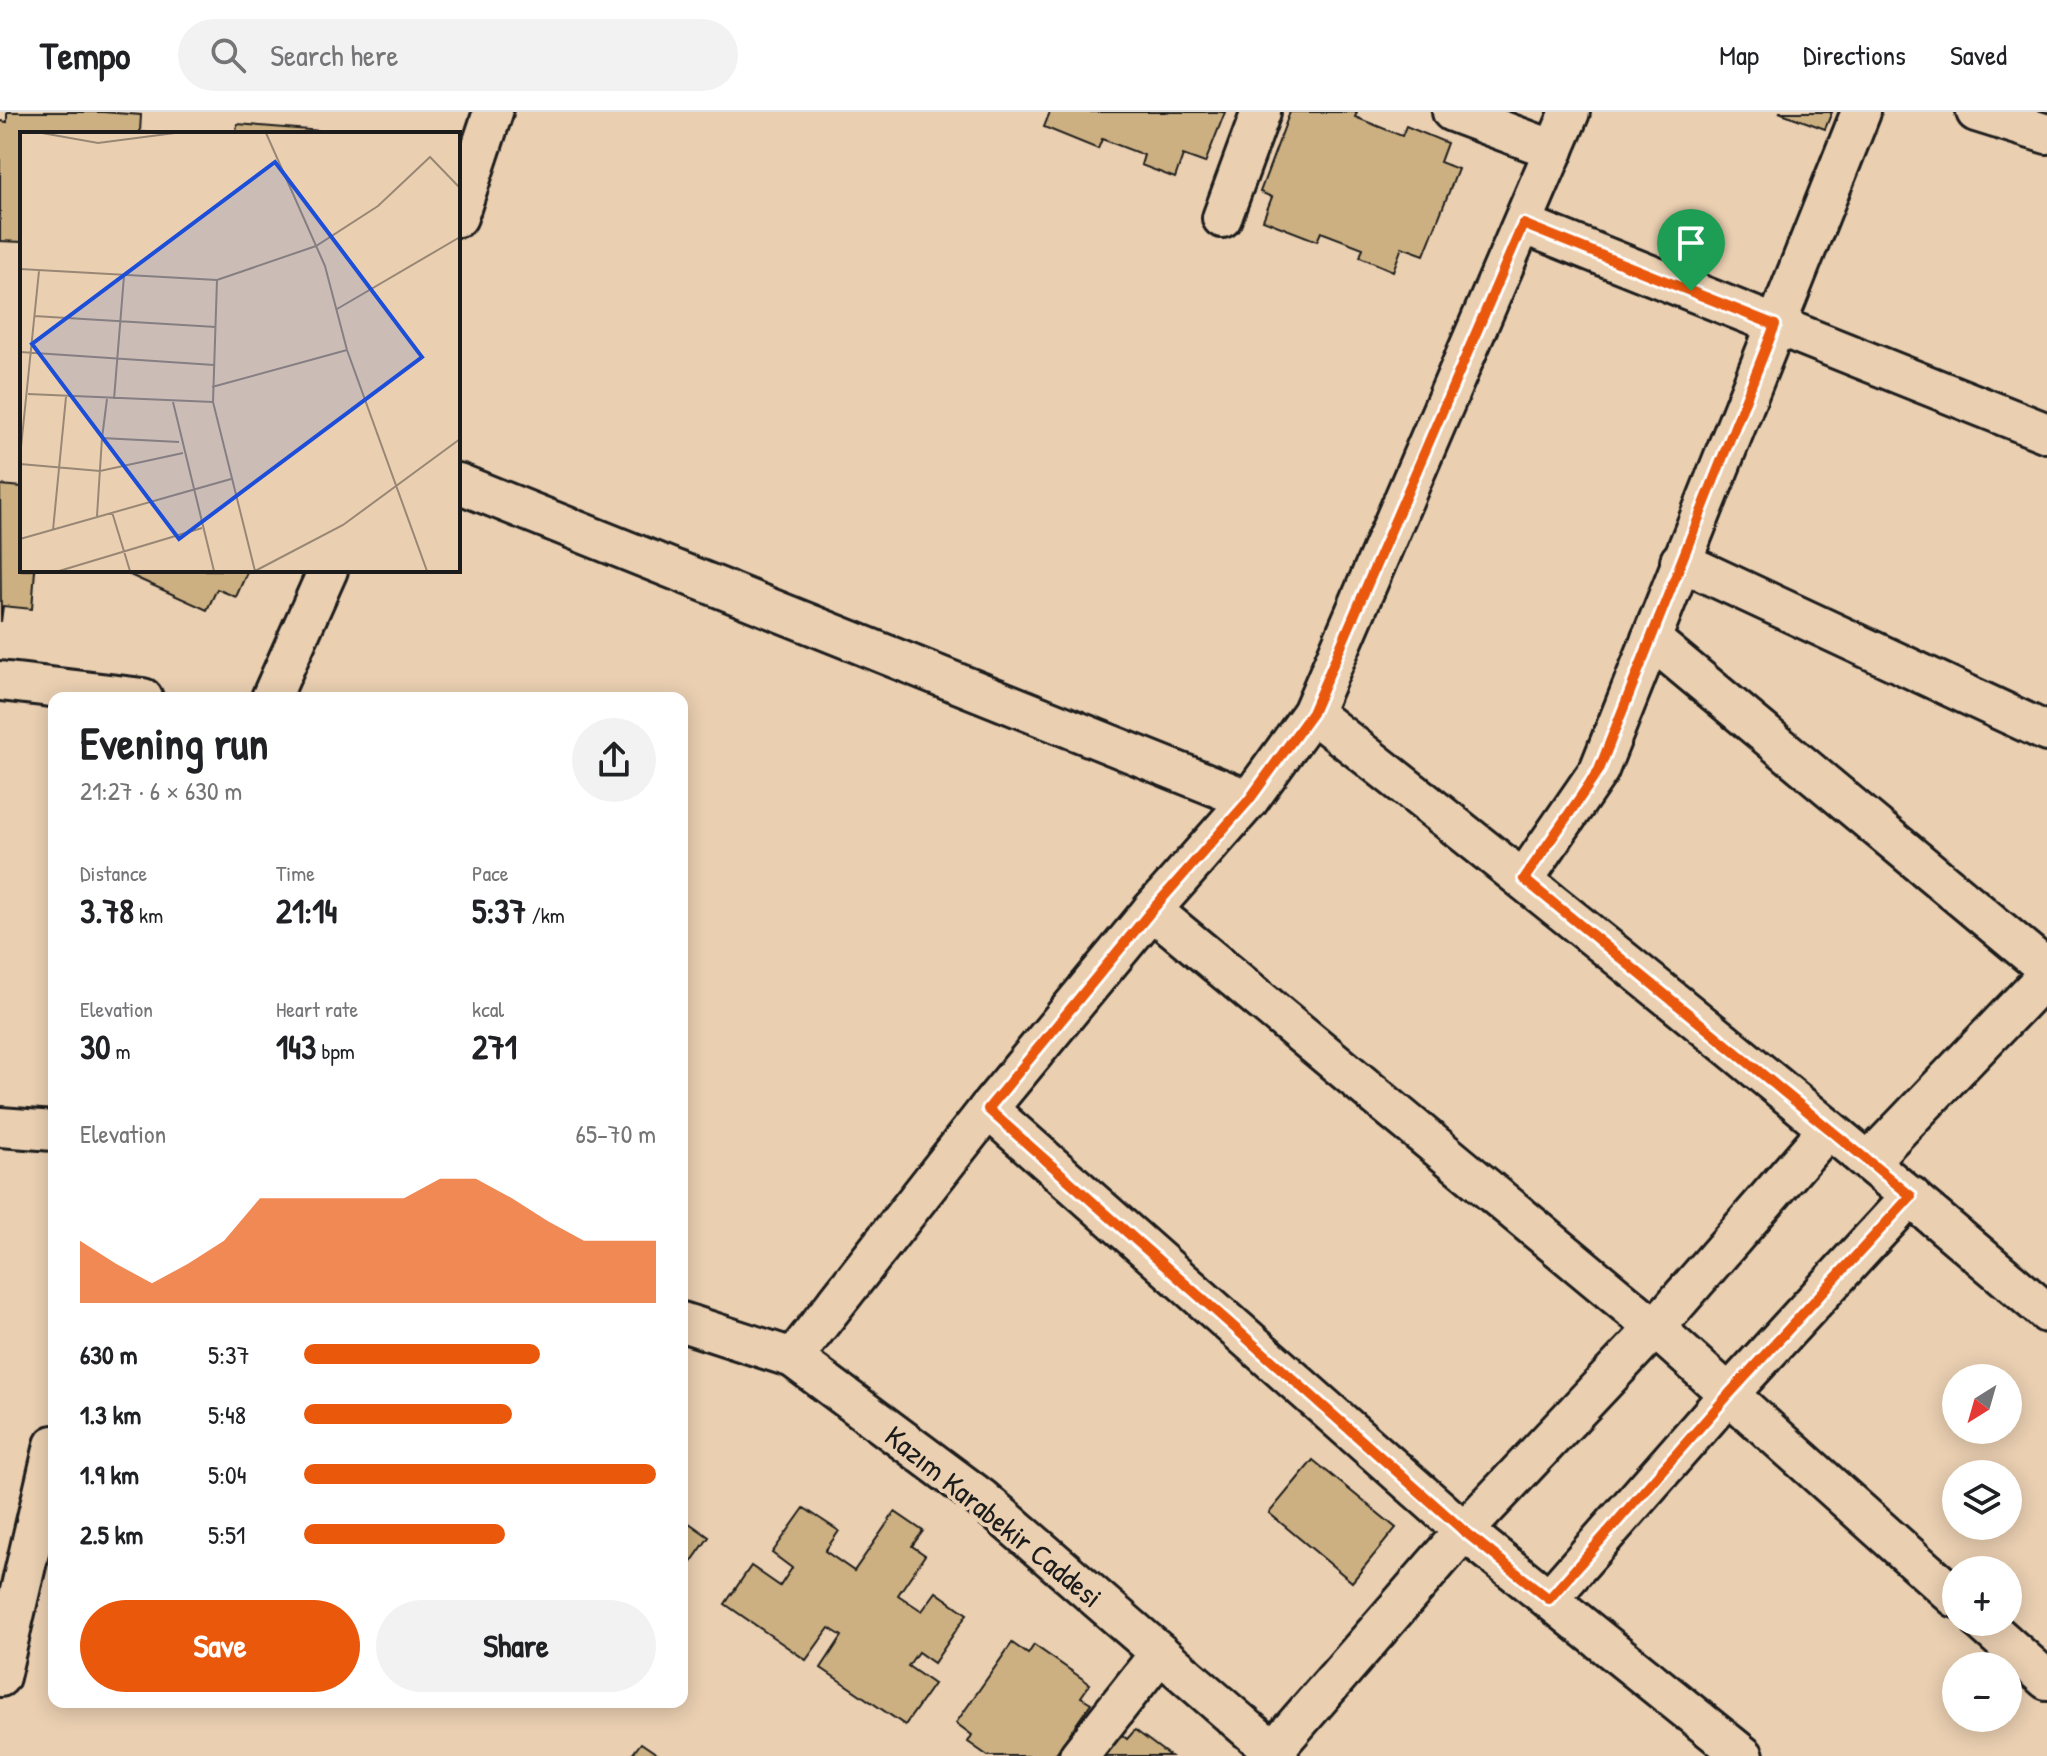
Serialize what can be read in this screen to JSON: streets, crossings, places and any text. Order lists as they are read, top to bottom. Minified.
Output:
{"streets":{"street":["Kazım Karabekir Caddesi"]},"north":"bottom left","page":{"header":"Tempo","search":"Search here","nav":["Map","Directions","Saved"],"heading":["Evening run","21:27 · 6 × 630 m"],"stats":[["Distance","3.78 km"],["Time","21:14"],["Pace","5:37 /km"],["Elevation","30 m"],["Heart rate","143 bpm"],["kcal","271"]],"chart":["Elevation","65–70 m"],"list":[{"name":"630 m","note":"5:37"},{"name":"1.3 km","note":"5:48"},{"name":"1.9 km","note":"5:04"},{"name":"2.5 km","note":"5:51"}],"map_buttons":["+","−"],"buttons":["Save","Share"]}}
